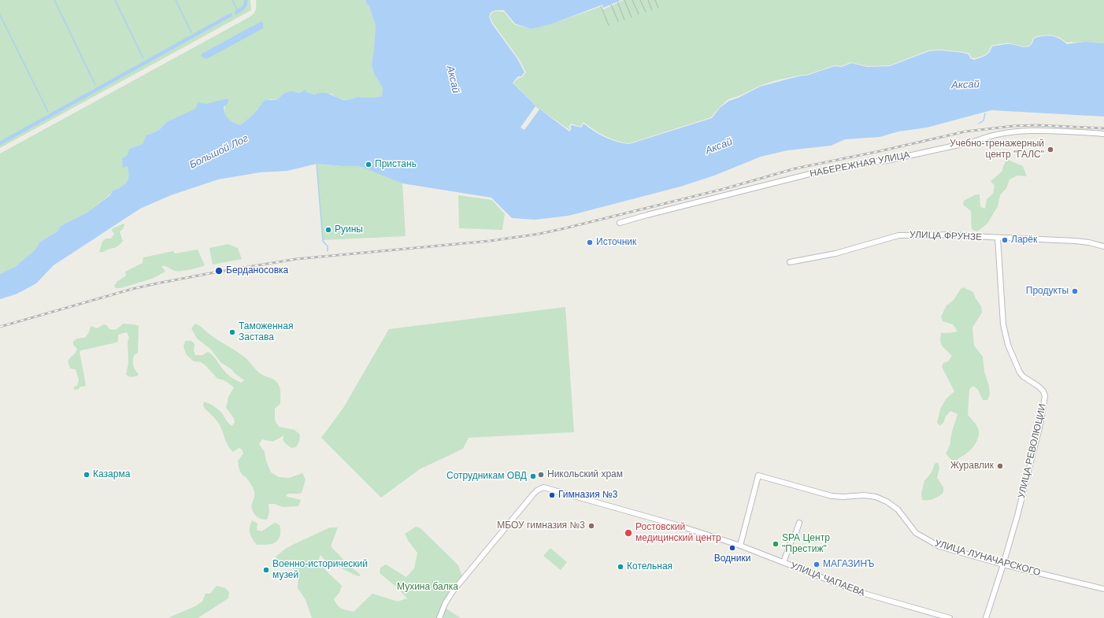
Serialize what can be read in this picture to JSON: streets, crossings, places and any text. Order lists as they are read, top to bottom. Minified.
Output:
{"streets":{"street":["НАБЕРЕЖНАЯ УЛИЦА","УЛИЦА ФРУНЗЕ","УЛИЦА РЕВОЛЮЦИИ","УЛИЦА ЛУНАЧАРСКОГО","УЛИЦА ЧАПАЕВА"]},"crossings":[["УЛИЦА ФРУНЗЕ","УЛИЦА РЕВОЛЮЦИИ"],["УЛИЦА РЕВОЛЮЦИИ","УЛИЦА ЛУНАЧАРСКОГО"],["УЛИЦА ЛУНАЧАРСКОГО","УЛИЦА ЧАПАЕВА"]],"water":["Аксай","Большой Лог"],"parks":["Мухина балка"],"places":["Учебно-тренажерный центр \"ГАЛС\"","Пристань","Руины","Ларёк","Источник","Берданосовка","Продукты","Таможенная Застава","Журавлик","Казарма","Никольский храм","Сотрудникам ОВД","Гимназия №3","МБОУ гимназия №3","Ростовский медицинский центр","SPA Центр \"Престиж\"","Водники","МАГАЗИНЪ","Котельная","Военно-исторический музей"]}
